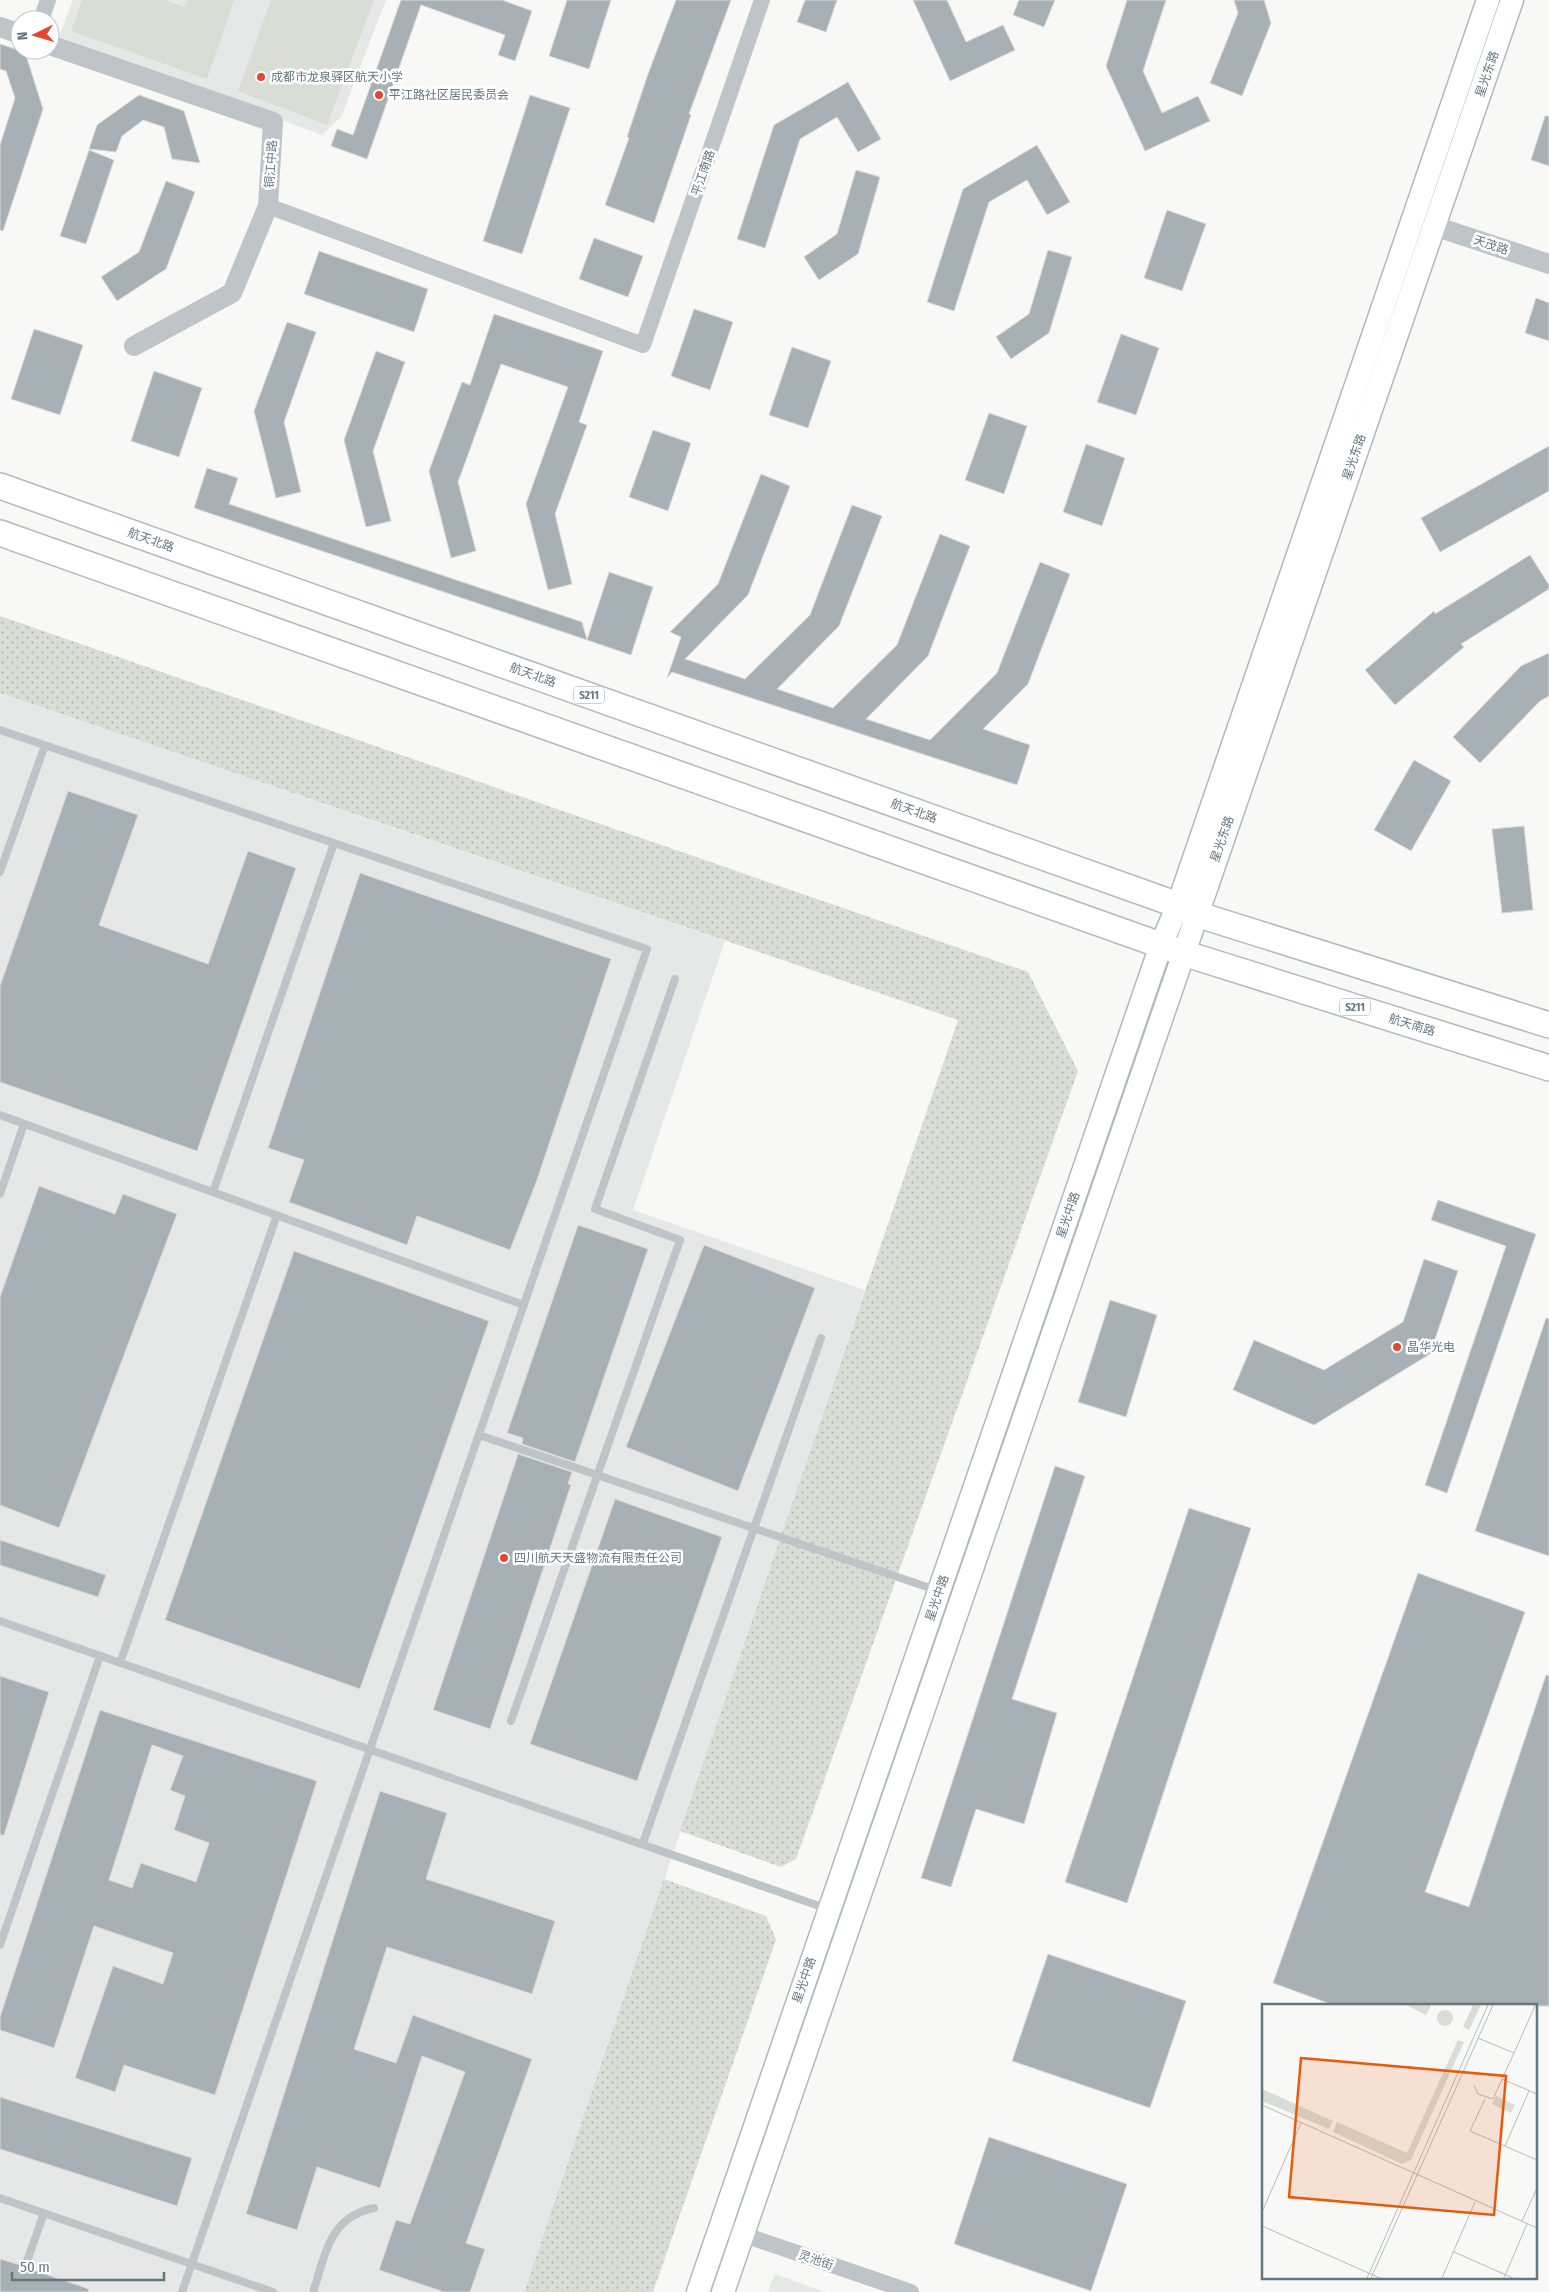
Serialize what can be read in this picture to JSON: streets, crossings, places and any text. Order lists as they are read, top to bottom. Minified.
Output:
{"streets":{"main road":["星光东路","航天北路","S211","航天南路","星光中路"],"street":["铜江中路","平江南路","天茂路","灵池街"]},"crossings":[["星光东路","天茂路"],["星光东路","航天北路"],["星光东路","S211"],["星光东路","星光中路"],["铜江中路","平江南路"],["航天北路","S211"],["航天北路","星光中路"],["S211","航天南路"],["S211","星光中路"],["航天南路","星光中路"],["星光中路","灵池街"]],"places":["成都市龙泉驿区航天小学","平江路社区居民委员会","晶华光电","四川航天天盛物流有限责任公司"],"scale_bar":"50 m","north":"left"}
